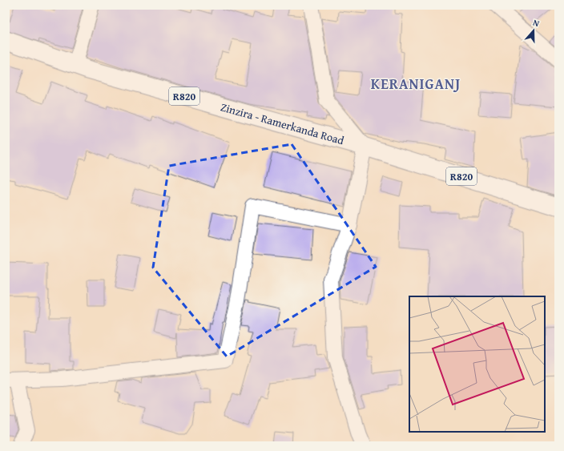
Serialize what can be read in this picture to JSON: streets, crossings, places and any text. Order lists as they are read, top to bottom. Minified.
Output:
{"streets":{"main road":["R820","Zinzira - Ramerkanda Road"]},"districts":["KERANIGANJ"],"north":"top"}
